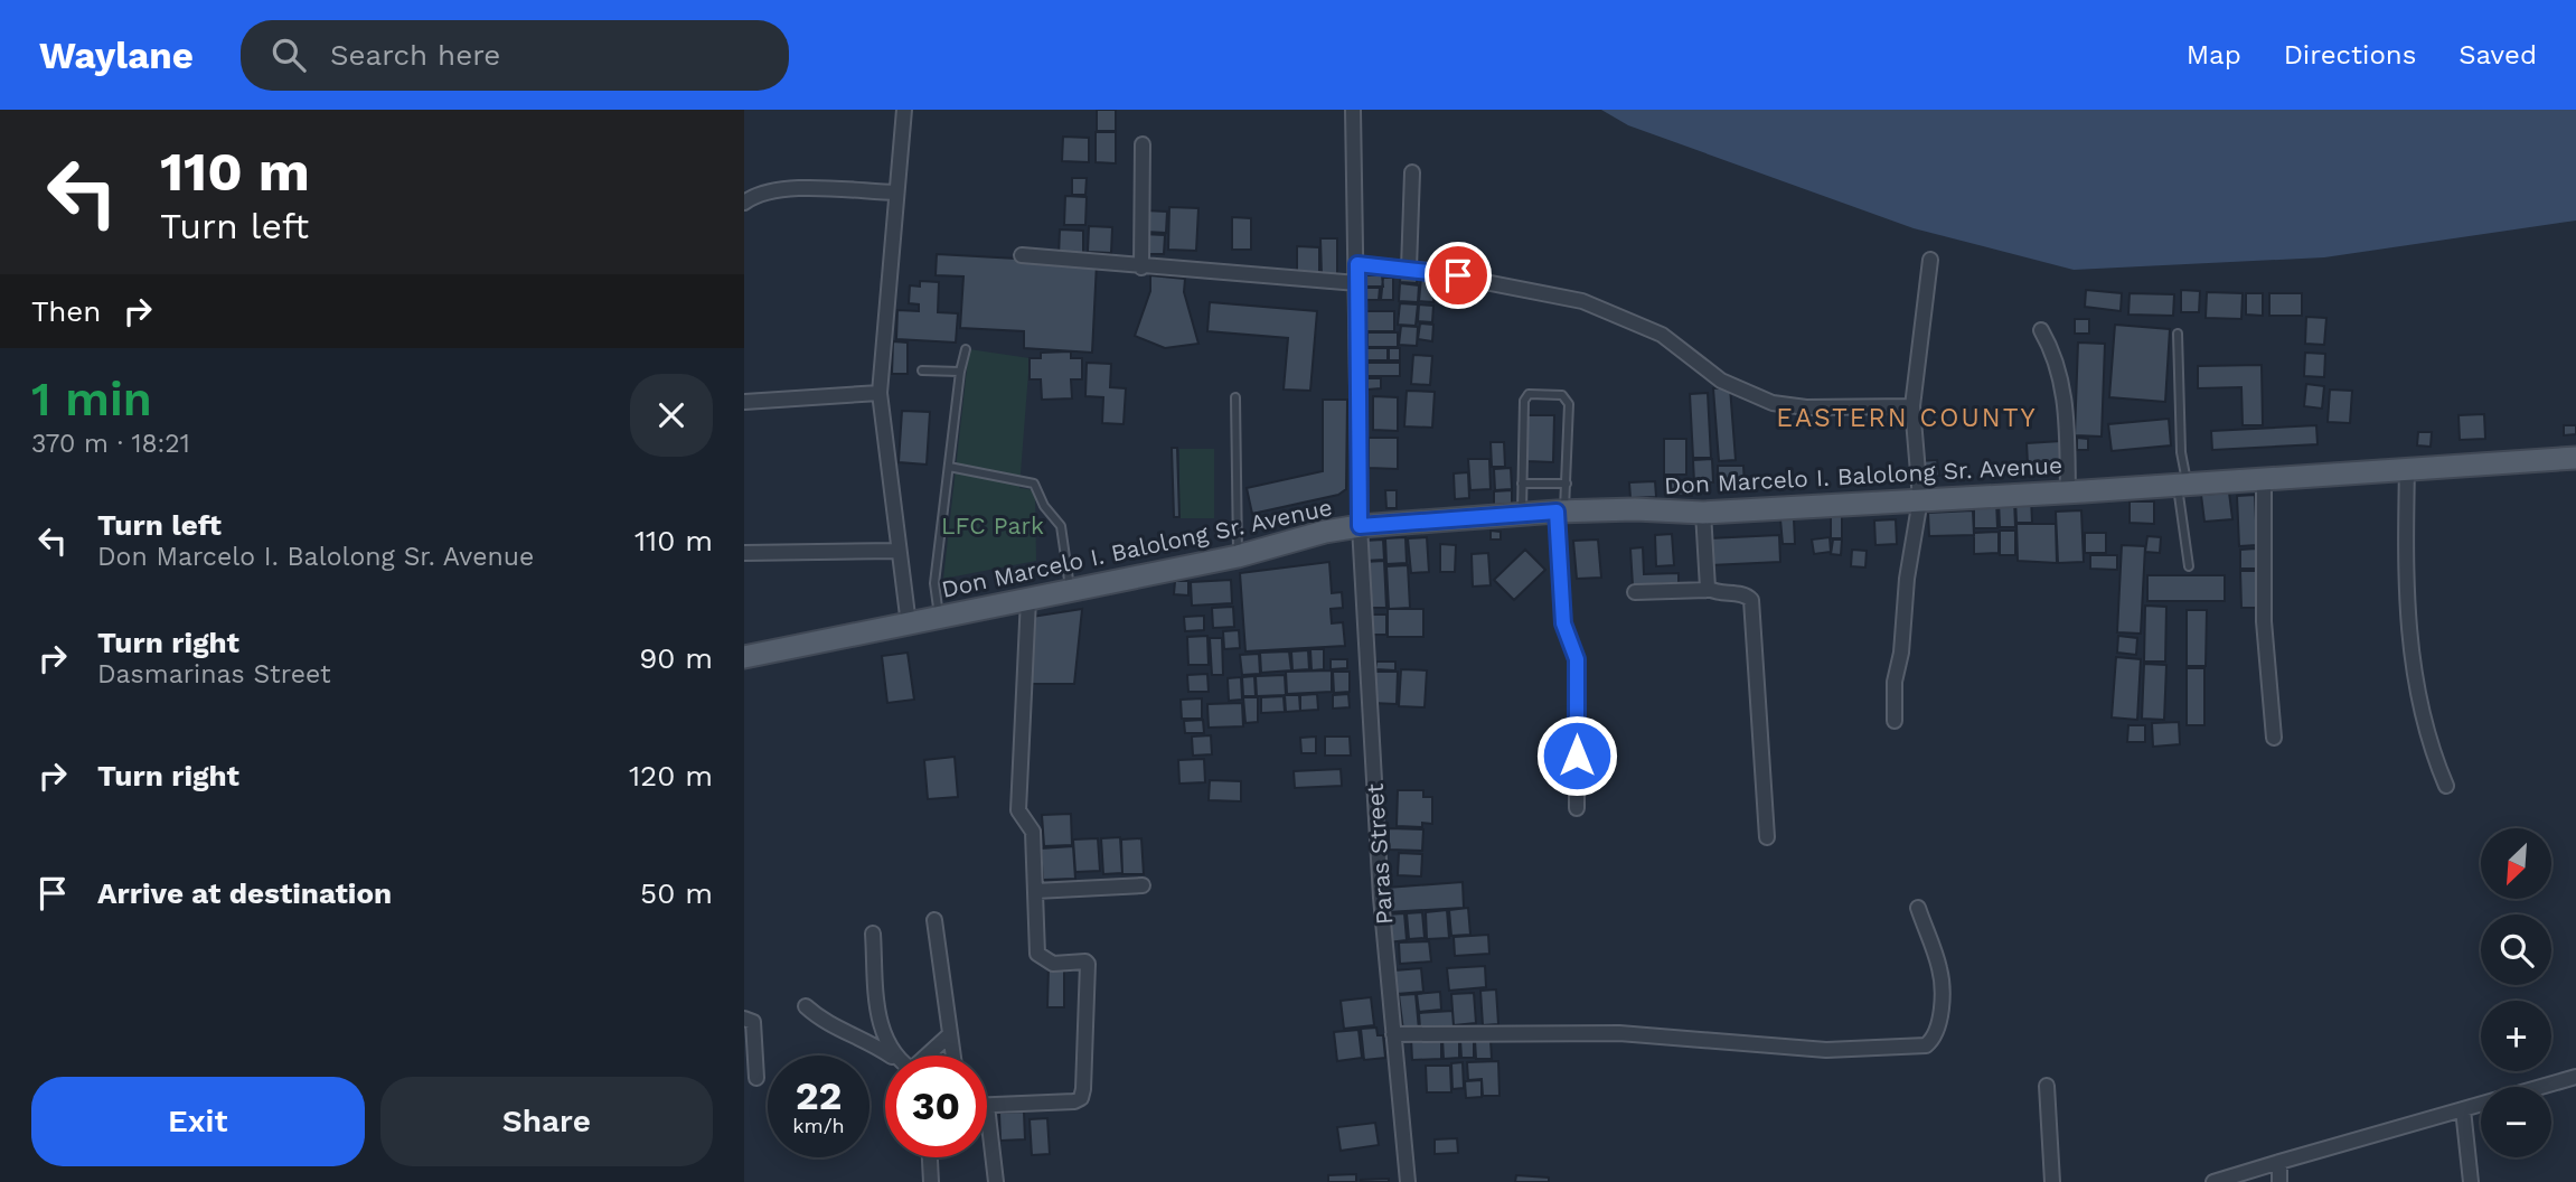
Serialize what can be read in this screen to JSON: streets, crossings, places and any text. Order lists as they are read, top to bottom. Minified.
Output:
{"streets":{"main road":["Don Marcelo I. Balolong Sr. Avenue"],"street":["Paras Street"]},"crossings":[["Don Marcelo I. Balolong Sr. Avenue","Paras Street"]],"districts":["EASTERN COUNTY"],"parks":["LFC Park"],"north":"bottom left","page":{"header":"Waylane","search":"Search here","nav":["Map","Directions","Saved"],"turn":["110 m","Turn left"],"then":"Then","heading":["1 min","370 m · 18:21"],"list":[{"name":"Turn left","note":"Don Marcelo I. Balolong Sr. Avenue","value":"110 m"},{"name":"Turn right","note":"Dasmarinas Street","value":"90 m"},{"name":"Turn right","value":"120 m"},{"name":"Arrive at destination","value":"50 m"}],"map_buttons":["+","−"],"speed":"22 km/h","limit":"30","buttons":["Exit","Share"]}}
